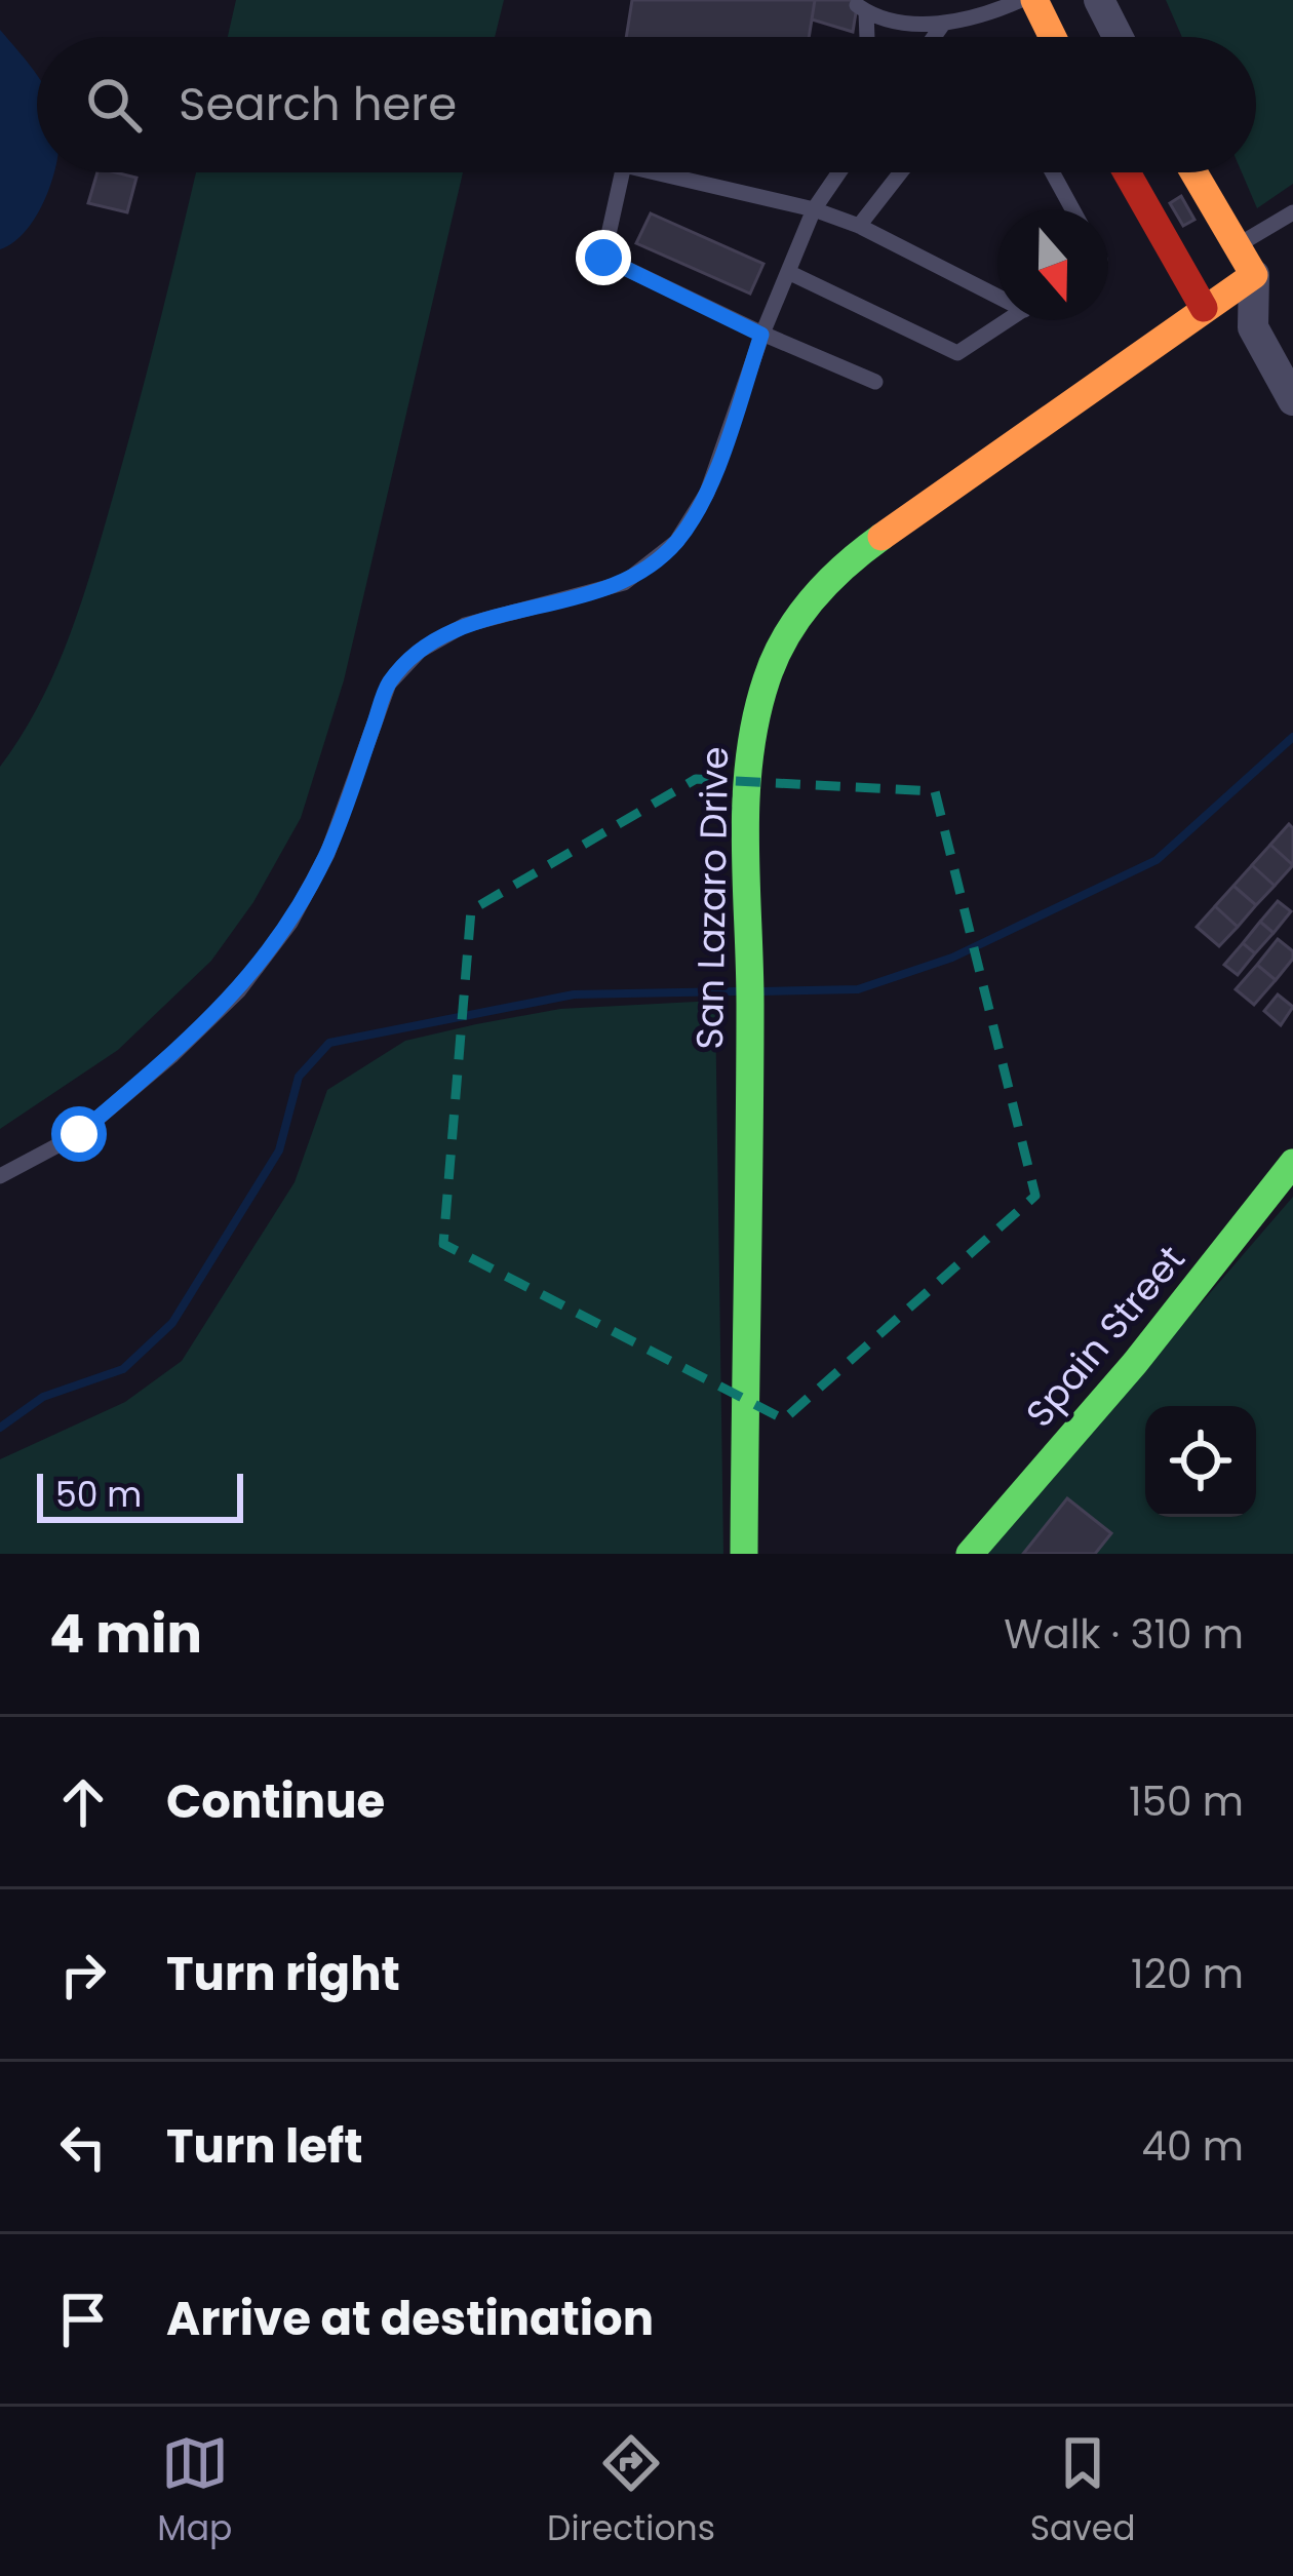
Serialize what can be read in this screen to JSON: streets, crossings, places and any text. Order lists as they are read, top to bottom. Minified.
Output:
{"streets":{"street":["San Lazaro Drive","Spain Street"]},"scale_bar":"50 m","north":"bottom","page":{"search":"Search here","scale":"50 m","heading":["4 min","Walk · 310 m"],"list":[["Continue","150 m"],["Turn right","120 m"],["Turn left","40 m"],"Arrive at destination"],"nav":["Map","Directions","Saved"]}}
